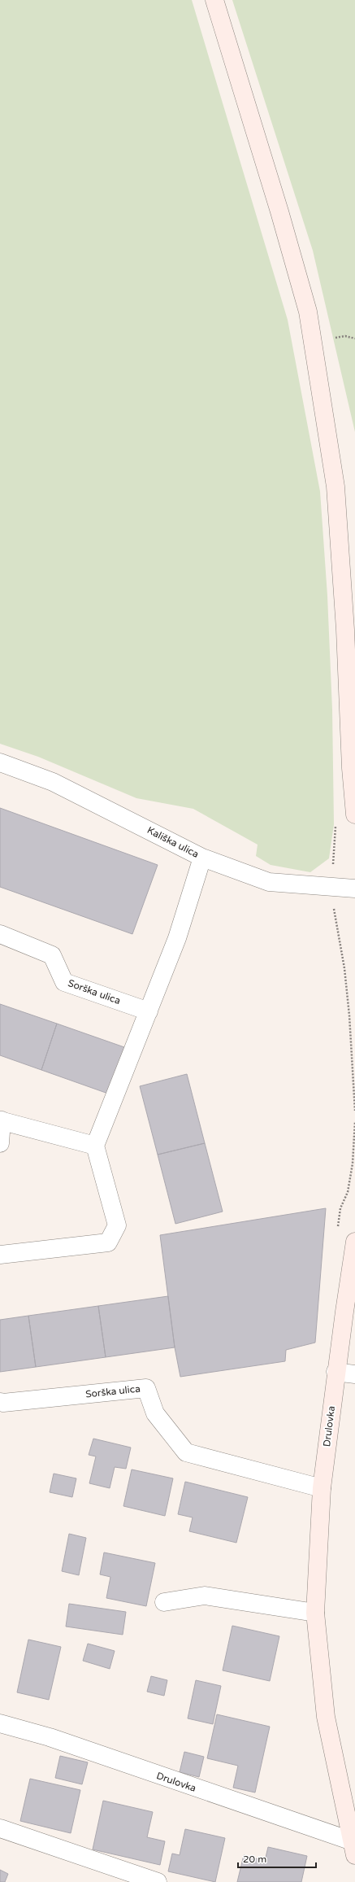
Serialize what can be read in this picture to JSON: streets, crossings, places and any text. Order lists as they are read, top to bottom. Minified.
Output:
{"streets":{"street":["Kališka ulica","Sorška ulica","Drulovka"]},"crossings":[["Sorška ulica","Drulovka"]],"scale_bar":"20 m"}
